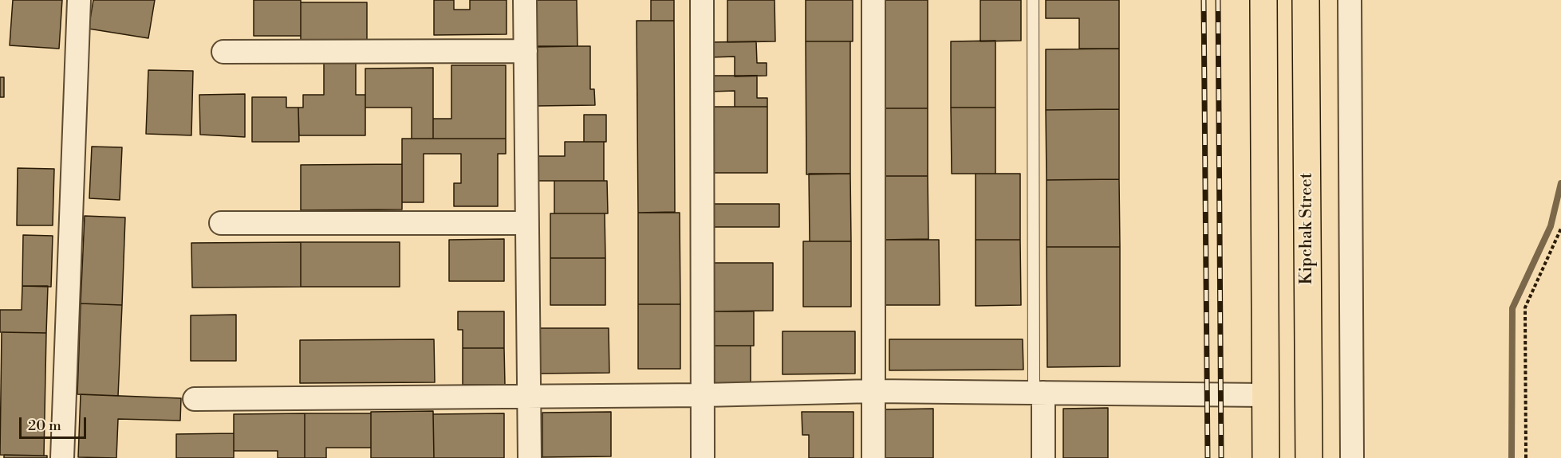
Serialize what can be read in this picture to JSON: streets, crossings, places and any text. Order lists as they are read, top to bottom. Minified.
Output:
{"streets":{"main road":["Kipchak Street"]},"scale_bar":"20 m"}
